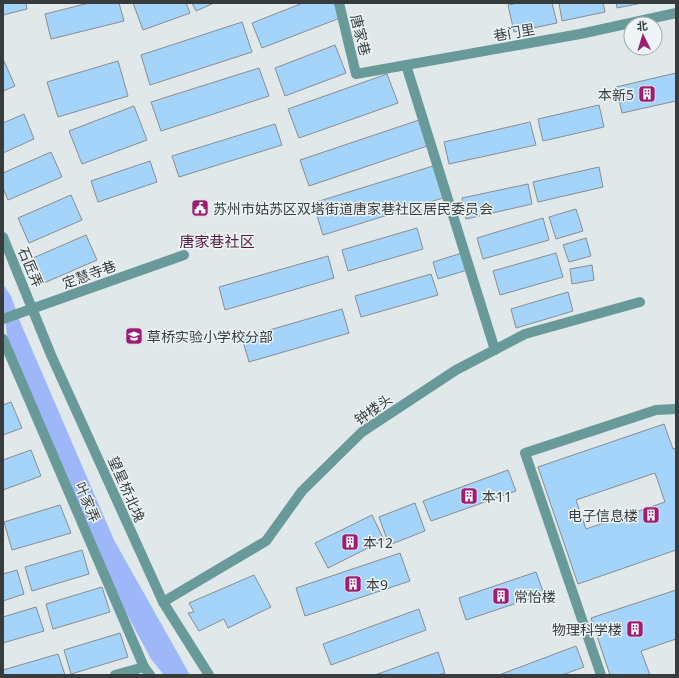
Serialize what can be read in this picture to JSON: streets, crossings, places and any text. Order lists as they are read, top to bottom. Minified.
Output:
{"streets":{"street":["巷门里","唐家巷","石匠弄","定慧寺巷","钟楼头","望星桥北堍","叶家弄"]},"crossings":[["巷门里","唐家巷"],["石匠弄","定慧寺巷"],["石匠弄","望星桥北堍"],["定慧寺巷","望星桥北堍"],["钟楼头","望星桥北堍"]],"districts":["唐家巷社区"],"places":{"building":["本新5","本11","电子信息楼","本12","本9","常怡楼","物理科学楼"],"public building":["苏州市姑苏区双塔街道唐家巷社区居民委员会"],"school or university":["草桥实验小学校分部"]},"north":"top"}
